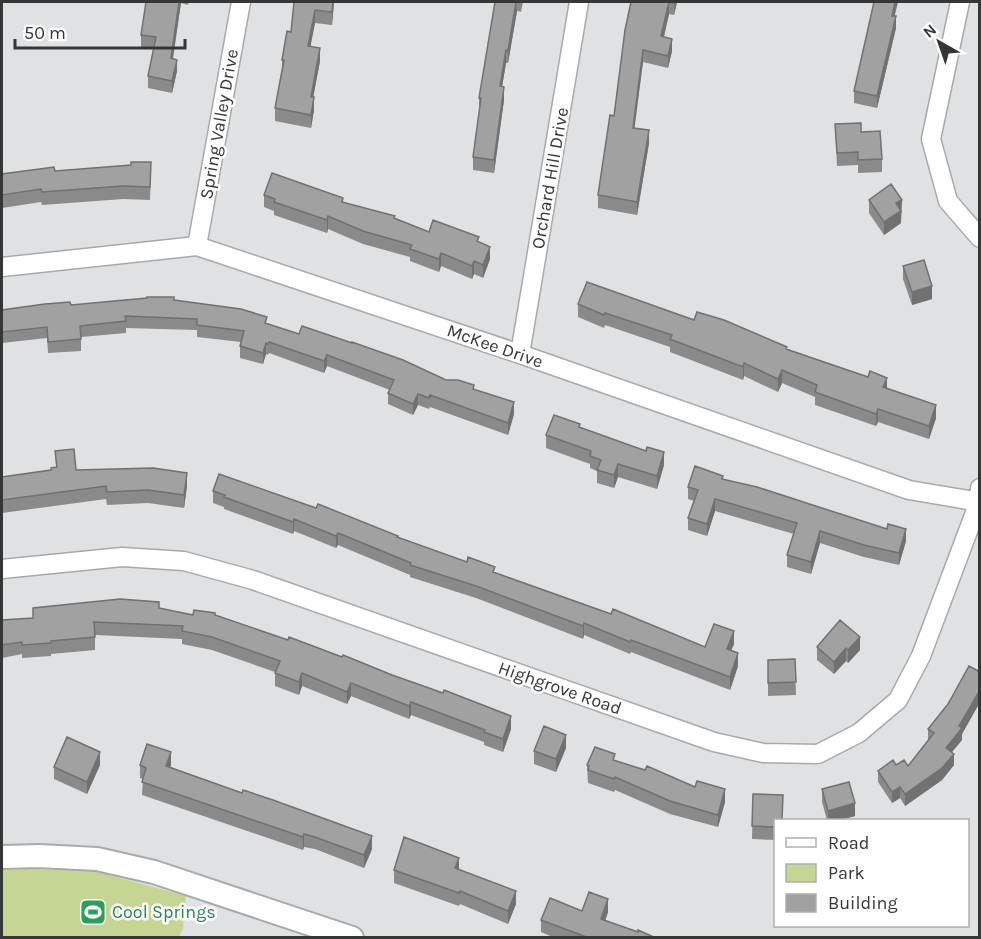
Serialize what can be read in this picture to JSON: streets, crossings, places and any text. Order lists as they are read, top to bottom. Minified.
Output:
{"streets":{"street":["Spring Valley Drive","Orchard Hill Drive","McKee Drive","Highgrove Road"]},"crossings":[["Spring Valley Drive","McKee Drive"],["Orchard Hill Drive","McKee Drive"],["McKee Drive","Highgrove Road"]],"places":{"sports":["Cool Springs"]},"legend":["Road","Park","Building"],"scale_bar":"50 m","north":"top left"}
